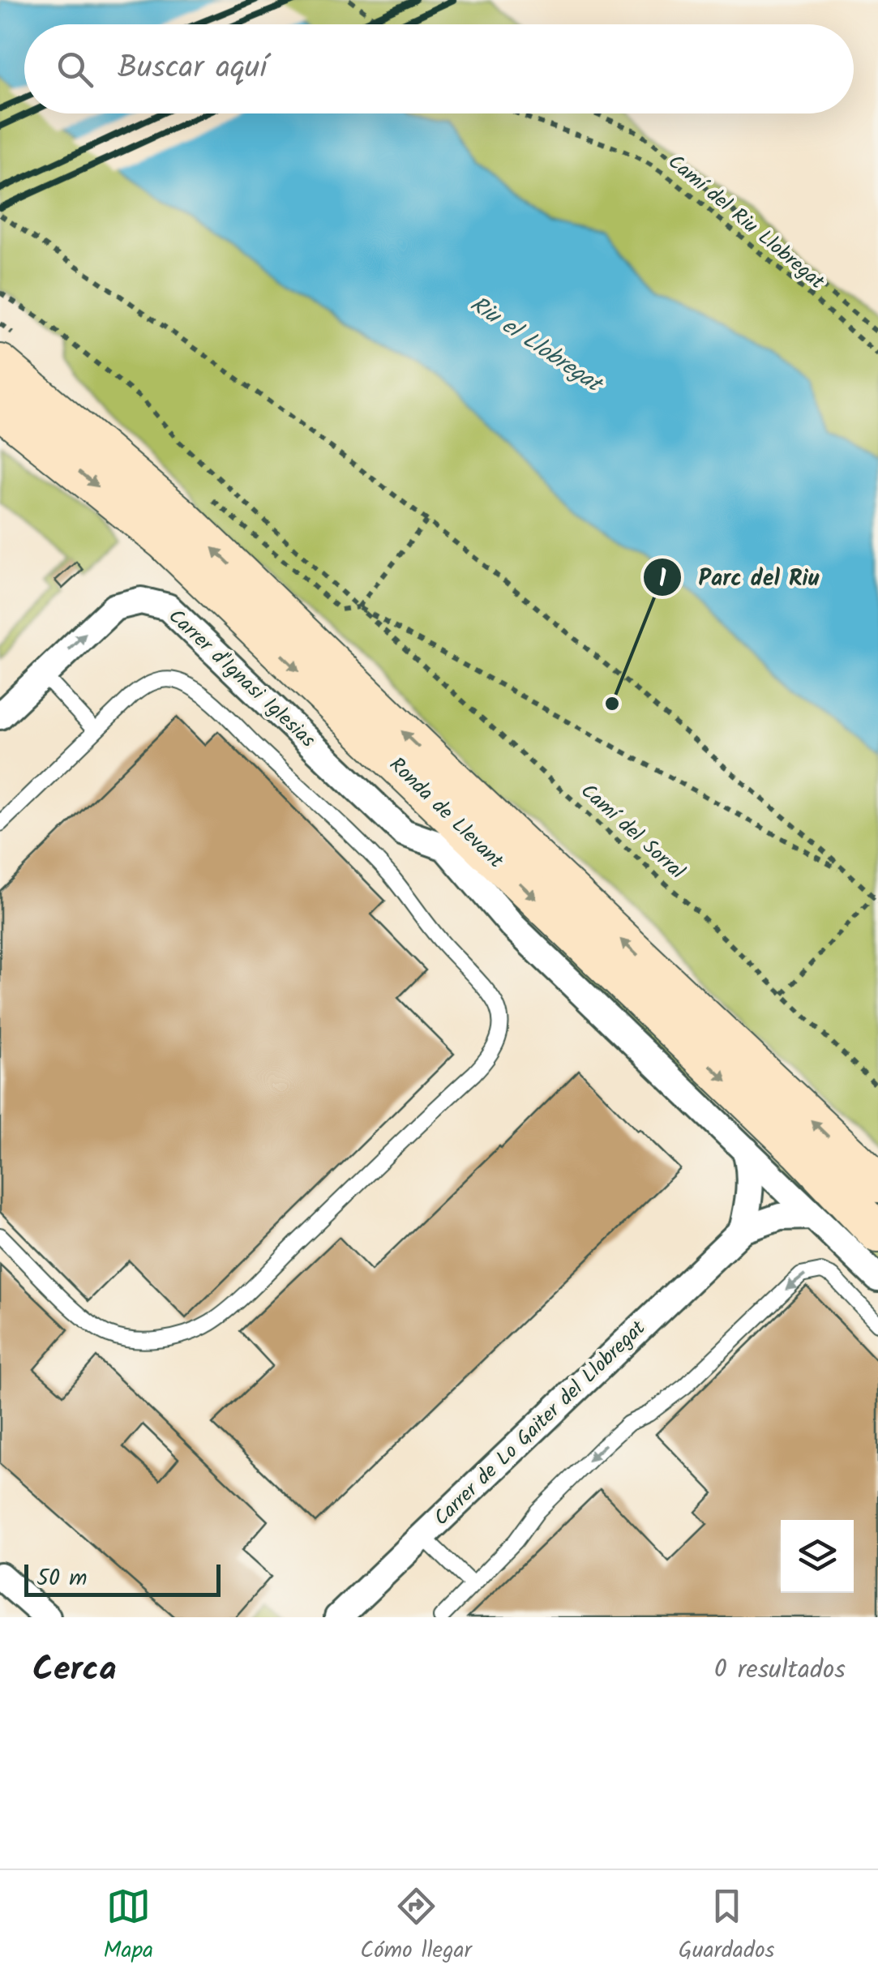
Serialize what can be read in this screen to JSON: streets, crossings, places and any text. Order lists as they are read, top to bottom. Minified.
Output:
{"streets":{"main road":["Ronda de Llevant"],"street":["Carrer d'Ignasi Iglesias","Carrer de Lo Gaiter del Llobregat"],"path":["Camí del Riu Llobregat","Camí del Sorral"]},"crossings":[["Carrer d'Ignasi Iglesias","Ronda de Llevant"],["Ronda de Llevant","Carrer de Lo Gaiter del Llobregat"]],"one_way":["Carrer d'Ignasi Iglesias"],"water":["Riu el Llobregat"],"places":["Parc del Riu"],"scale_bar":"50 m","page":{"search":"Buscar aquí","scale":"50 m","heading":["Cerca","0 resultados"],"nav":["Mapa","Cómo llegar","Guardados"]}}
